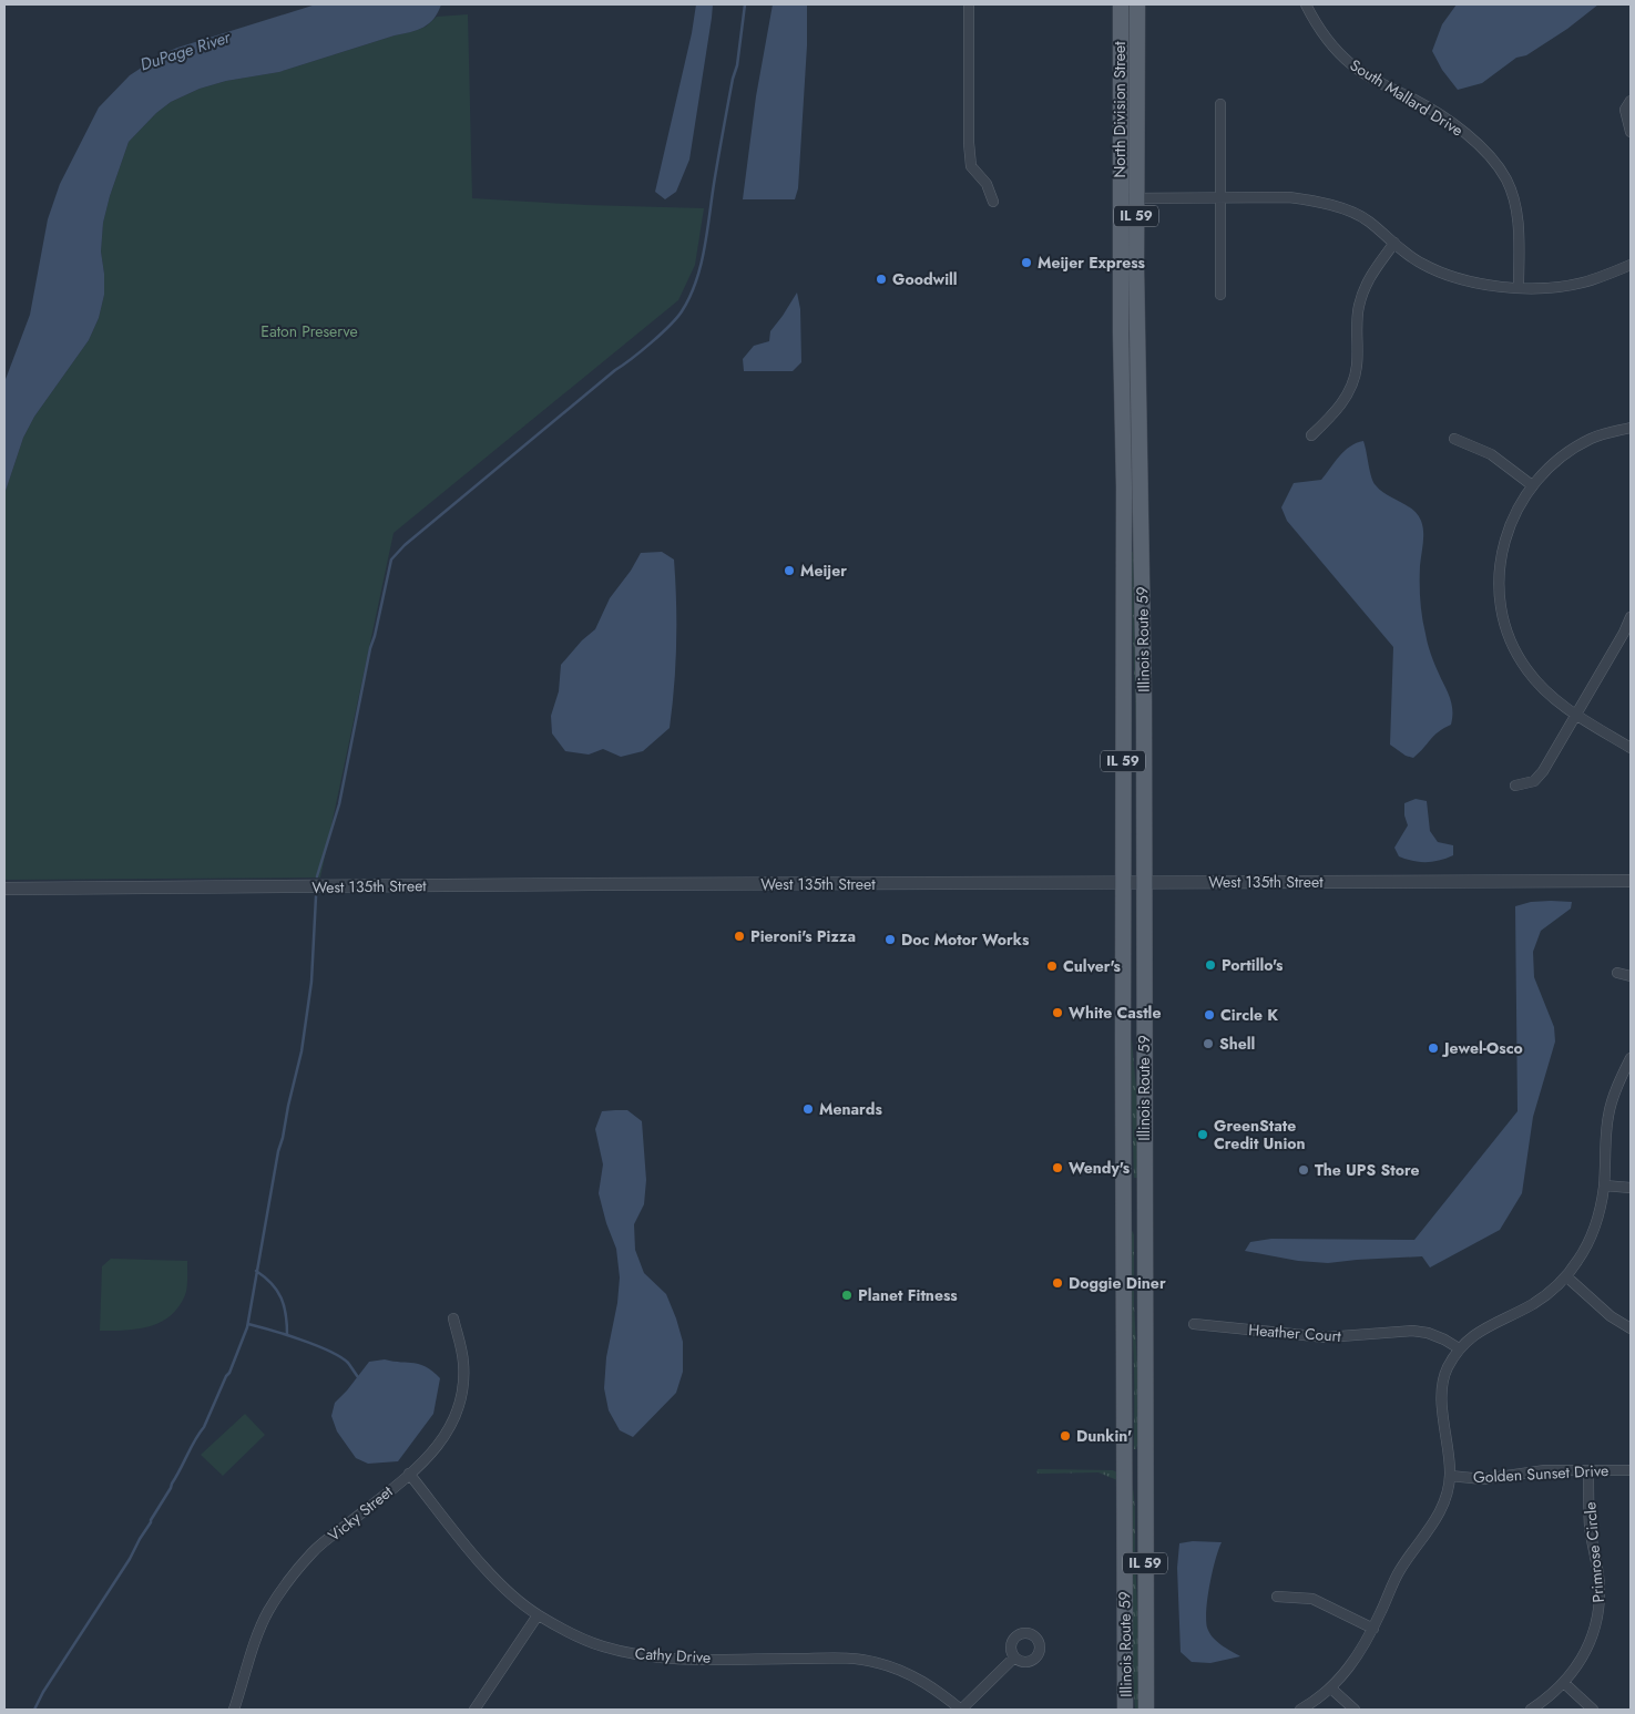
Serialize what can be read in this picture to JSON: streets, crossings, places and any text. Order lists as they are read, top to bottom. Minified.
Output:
{"streets":{"main road":["North Division Street","IL 59","Illinois Route 59"],"street":["South Mallard Drive","West 135th Street","Heather Court","Golden Sunset Drive","Vicky Street","Primrose Circle","Cathy Drive"]},"crossings":[["North Division Street","Illinois Route 59"],["Illinois Route 59","West 135th Street"],["Golden Sunset Drive","Primrose Circle"],["Vicky Street","Cathy Drive"]],"water":["DuPage River"],"parks":["Eaton Preserve"],"places":["Meijer Express","Goodwill","Meijer","Pieroni's Pizza","Doc Motor Works","Portillo's","Culver's","White Castle","Circle K","Shell","Jewel-Osco","Menards","GreenState Credit Union","Wendy's","The UPS Store","Doggie Diner","Planet Fitness","Dunkin'"]}
